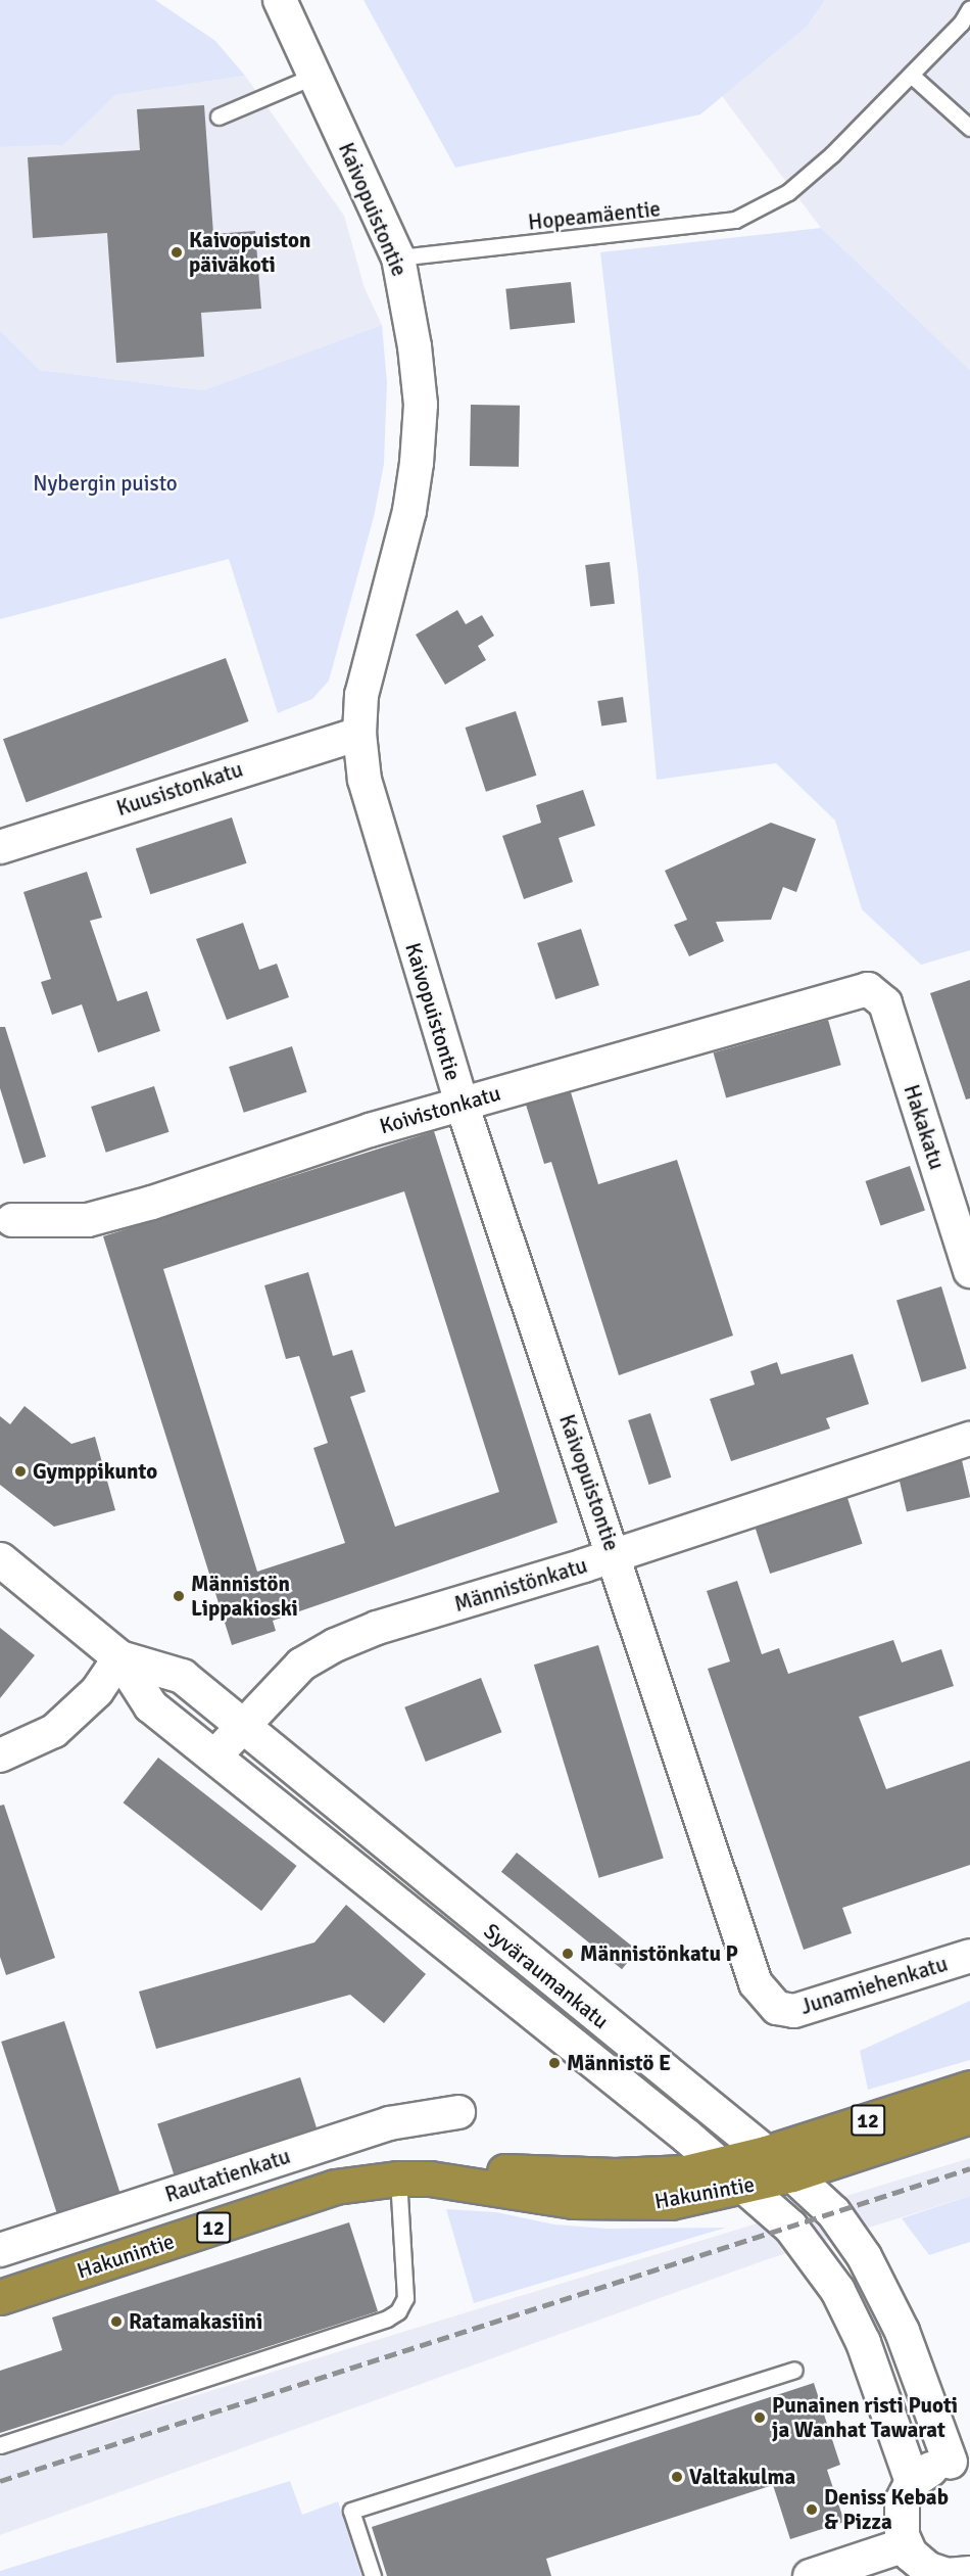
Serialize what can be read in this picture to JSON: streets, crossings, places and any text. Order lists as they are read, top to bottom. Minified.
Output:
{"streets":{"highway":["12","Hakunintie"],"main road":["Syväraumankatu"],"street":["Kaivopuistontie","Kuusistonkatu","Koivistonkatu","Hakakatu","Männistönkatu","Junamiehenkatu","Rautatienkatu"],"lane":["Hopeamäentie"]},"crossings":[["Kaivopuistontie","Hopeamäentie"],["Kaivopuistontie","Kuusistonkatu"],["Kaivopuistontie","Koivistonkatu"],["Kaivopuistontie","Männistönkatu"],["Kaivopuistontie","Junamiehenkatu"],["Koivistonkatu","Hakakatu"],["Männistönkatu","Syväraumankatu"],["Syväraumankatu","Hakunintie"]],"parks":["Nybergin puisto"],"places":["Kaivopuiston päiväkoti","Gymppikunto","Männistön Lippakioski","Männistönkatu P","Männistö E","Ratamakasiini","Punainen risti Puoti ja Wanhat Tawarat","Valtakulma","Deniss Kebab & Pizza"]}
